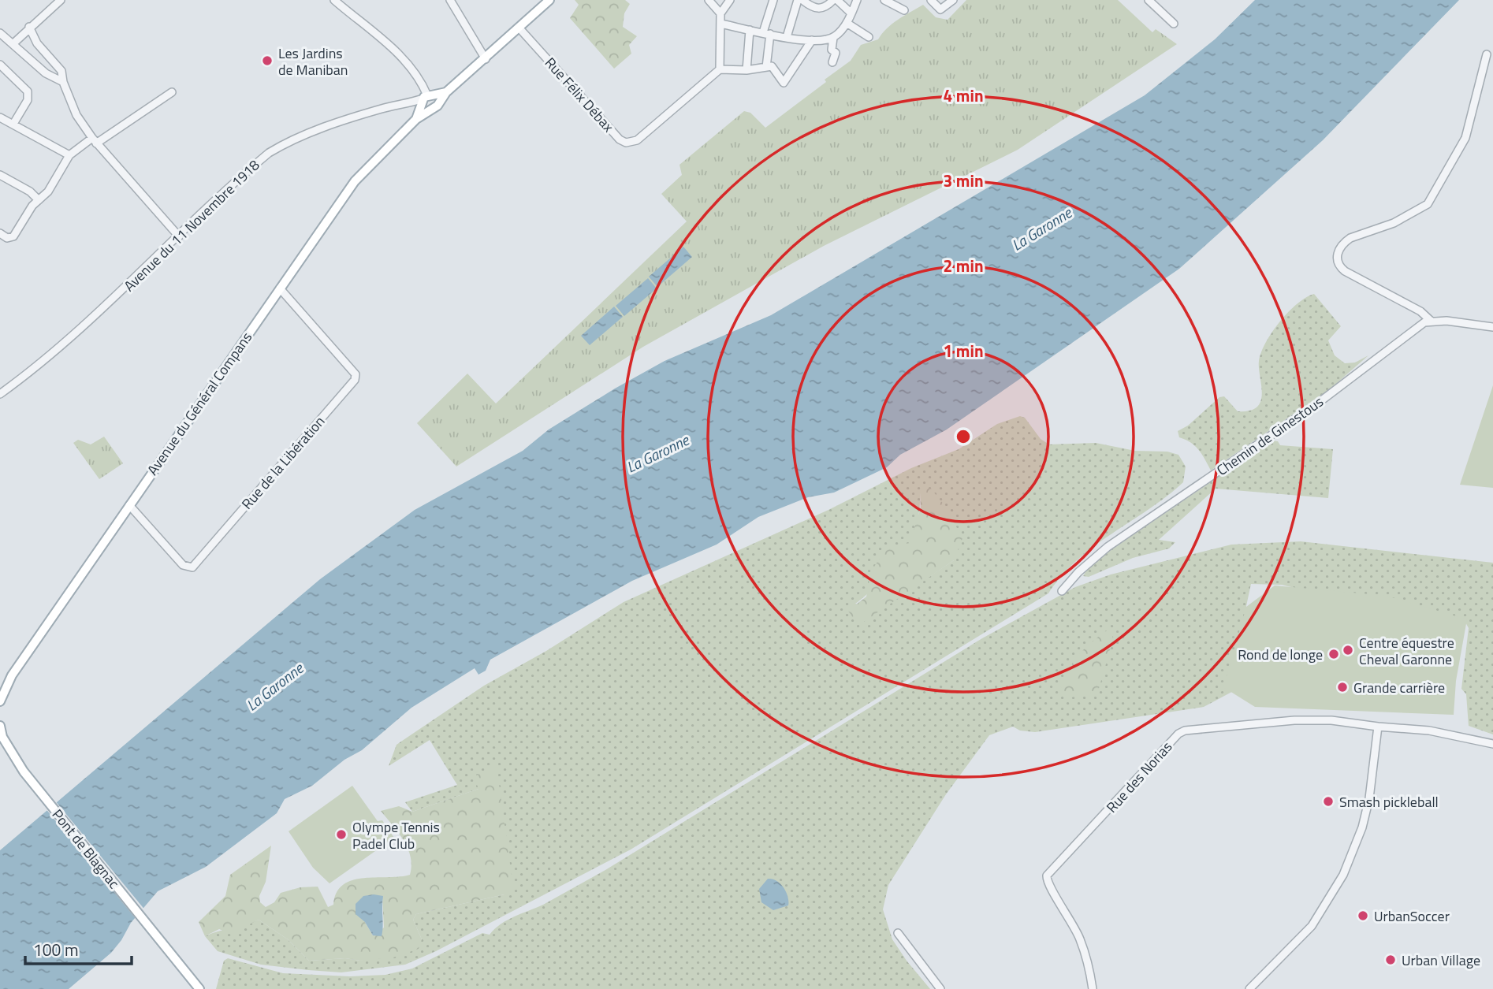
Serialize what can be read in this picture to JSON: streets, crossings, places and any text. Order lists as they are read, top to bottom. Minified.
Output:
{"streets":{"main road":["Avenue du Général Compans","Pont de Blagnac"],"street":["Rue Félix Débax","Avenue du 11 Novembre 1918","Chemin de Ginestous","Rue de la Libération","Rue des Norias"]},"crossings":[["Rue Félix Débax","Avenue du Général Compans"],["Avenue du 11 Novembre 1918","Avenue du Général Compans"],["Avenue du Général Compans","Rue de la Libération"]],"water":["La Garonne"],"places":["Les Jardins de Maniban","Centre équestre Cheval Garonne","Rond de longe","Grande carrière","Smash pickleball","Olympe Tennis Padel Club","UrbanSoccer","Urban Village"],"scale_bar":"100 m","rings":["4 min","3 min","2 min","1 min"]}
